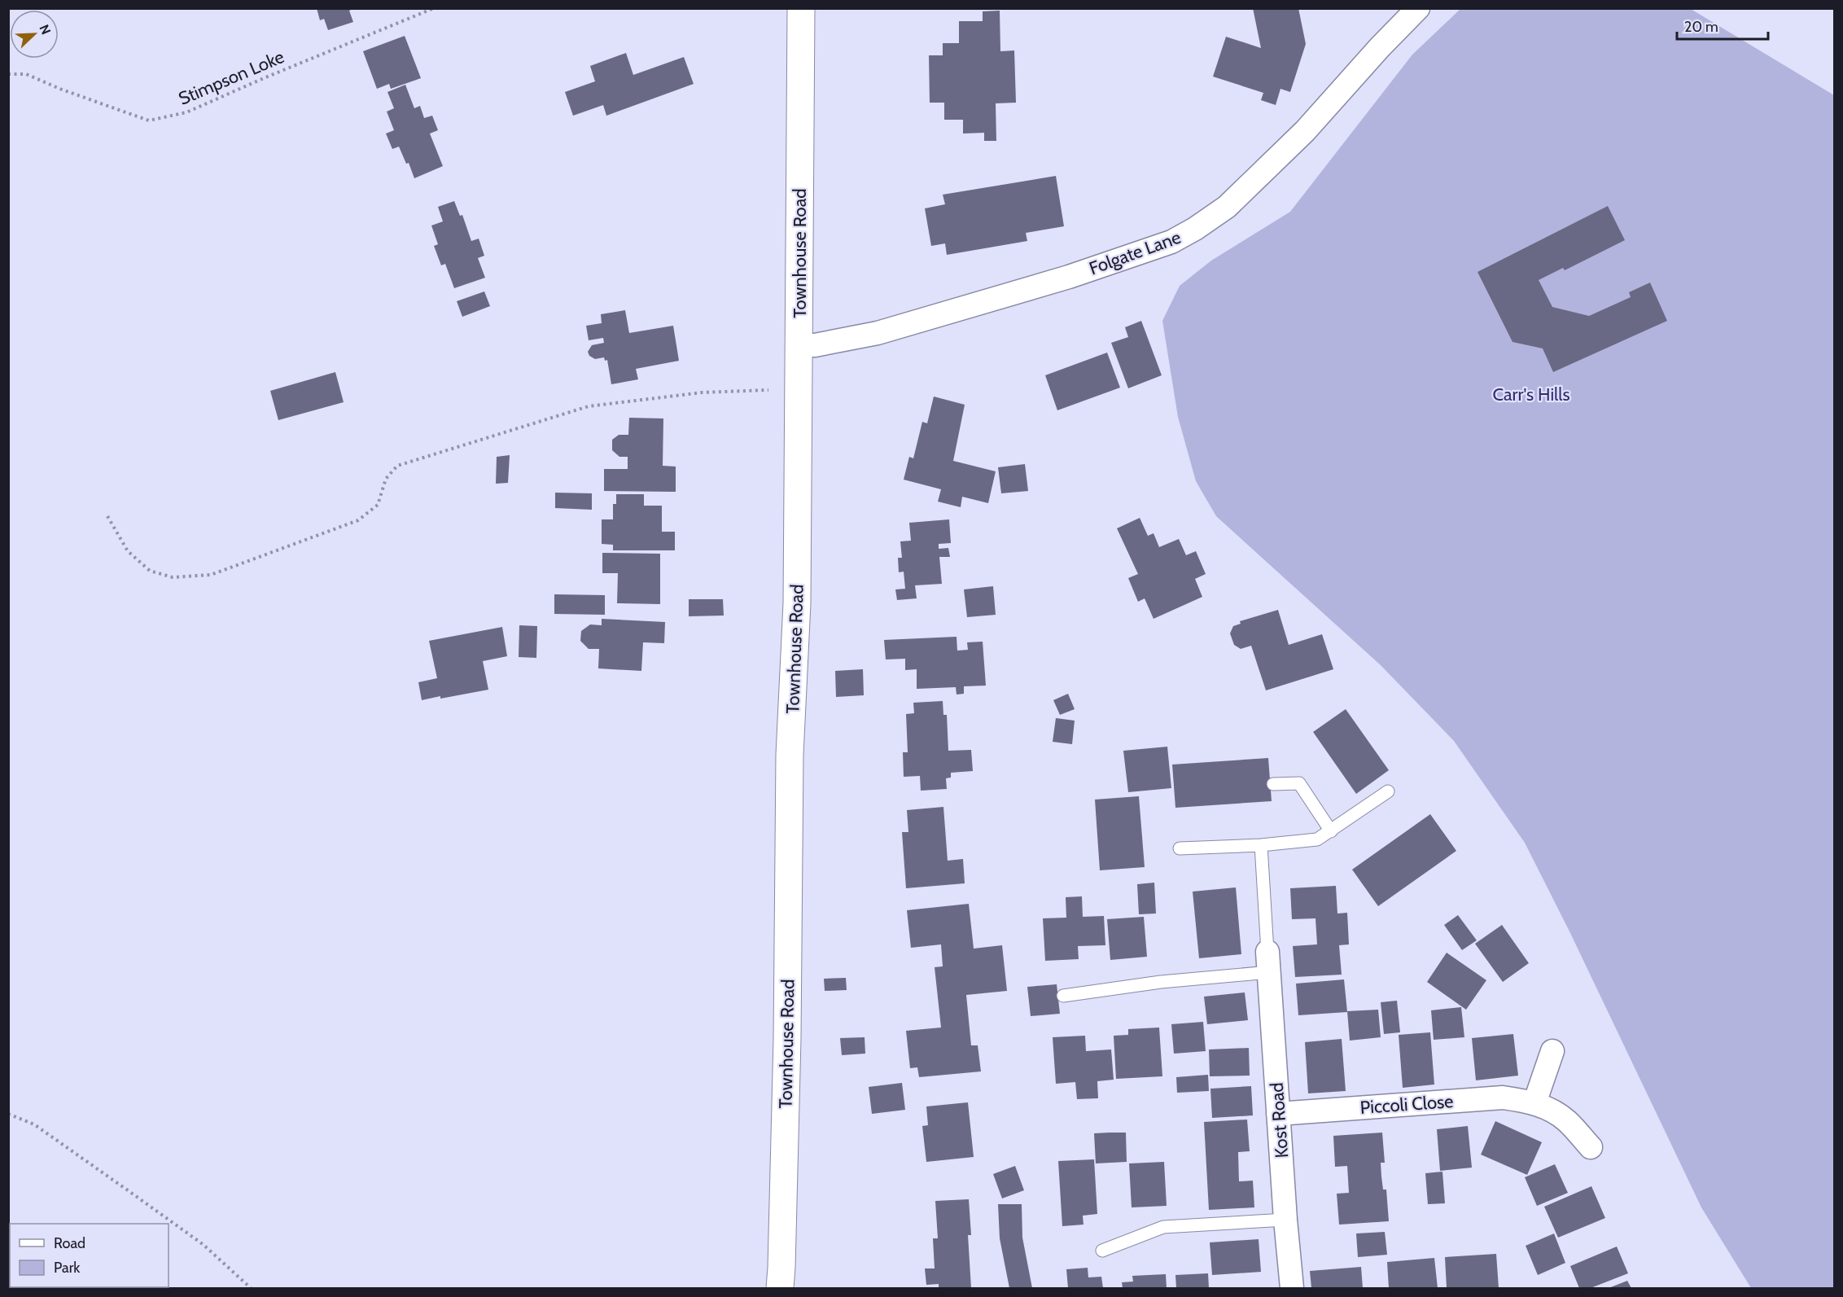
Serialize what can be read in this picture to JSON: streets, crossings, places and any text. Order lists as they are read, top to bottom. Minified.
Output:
{"streets":{"street":["Folgate Lane","Townhouse Road","Piccoli Close","Kost Road"],"path":["Stimpson Loke"]},"crossings":[["Folgate Lane","Townhouse Road"],["Piccoli Close","Kost Road"]],"parks":["Carr's Hills"],"legend":["Road","Park"],"scale_bar":"20 m","north":"top right"}
